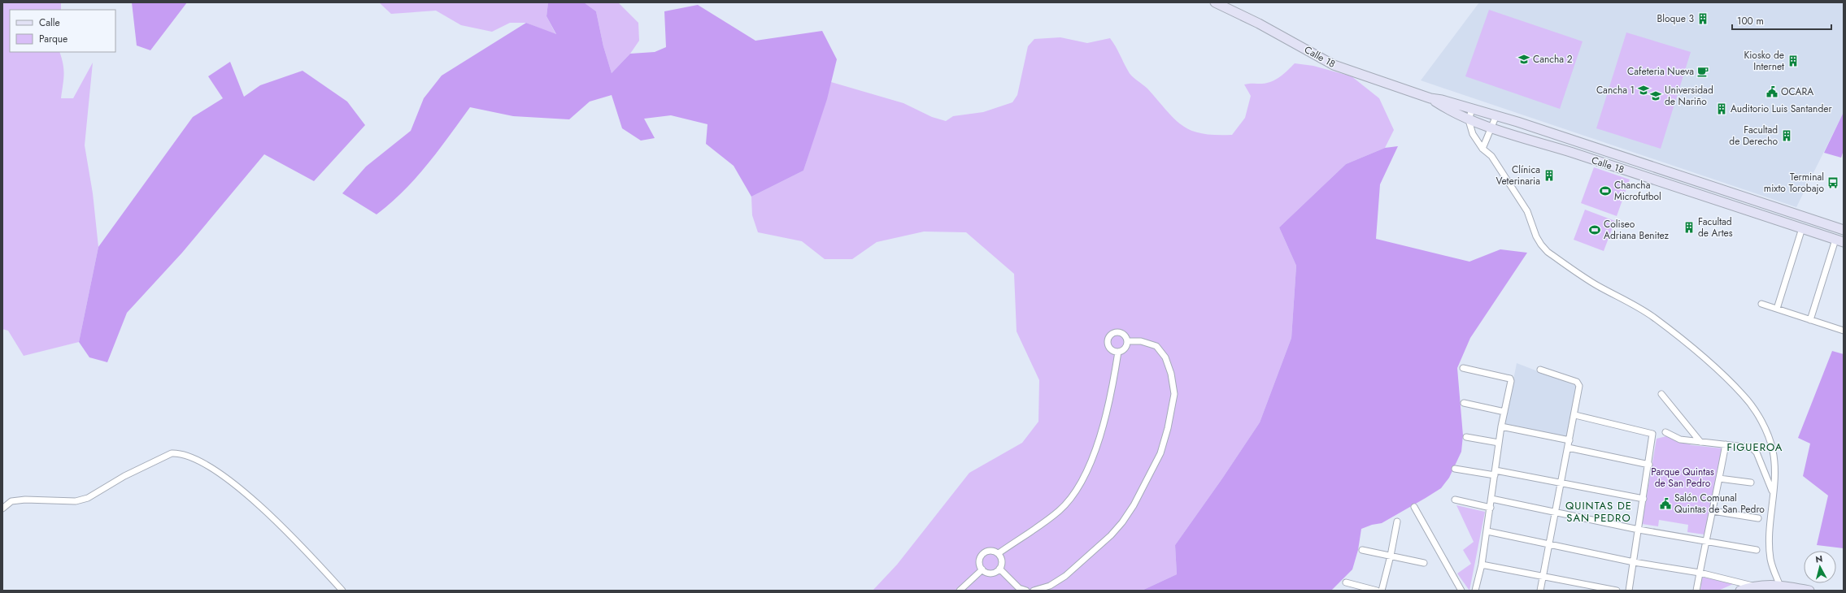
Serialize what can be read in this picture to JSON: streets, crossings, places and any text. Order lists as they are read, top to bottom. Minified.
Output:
{"streets":{"main road":["Calle 18"]},"districts":["FIGUEROA","QUINTAS DE SAN PEDRO"],"parks":["Parque Quintas de San Pedro"],"places":{"building":["Bloque 3","Kiosko de Internet","Auditorio Luis Santander","Facultad de Derecho","Clínica Veterinaria","Facultad de Artes"],"school or university":["Cancha 2","Cancha 1","Universidad de Nariño"],"cafe":["Cafeteria Nueva"],"public building":["OCARA","Salón Comunal Quintas de San Pedro"],"bus stop":["Terminal mixto Torobajo"],"sports":["Chancha Microfutbol","Coliseo Adriana Benitez"]},"legend":["Calle","Parque"],"scale_bar":"100 m","north":"top"}
